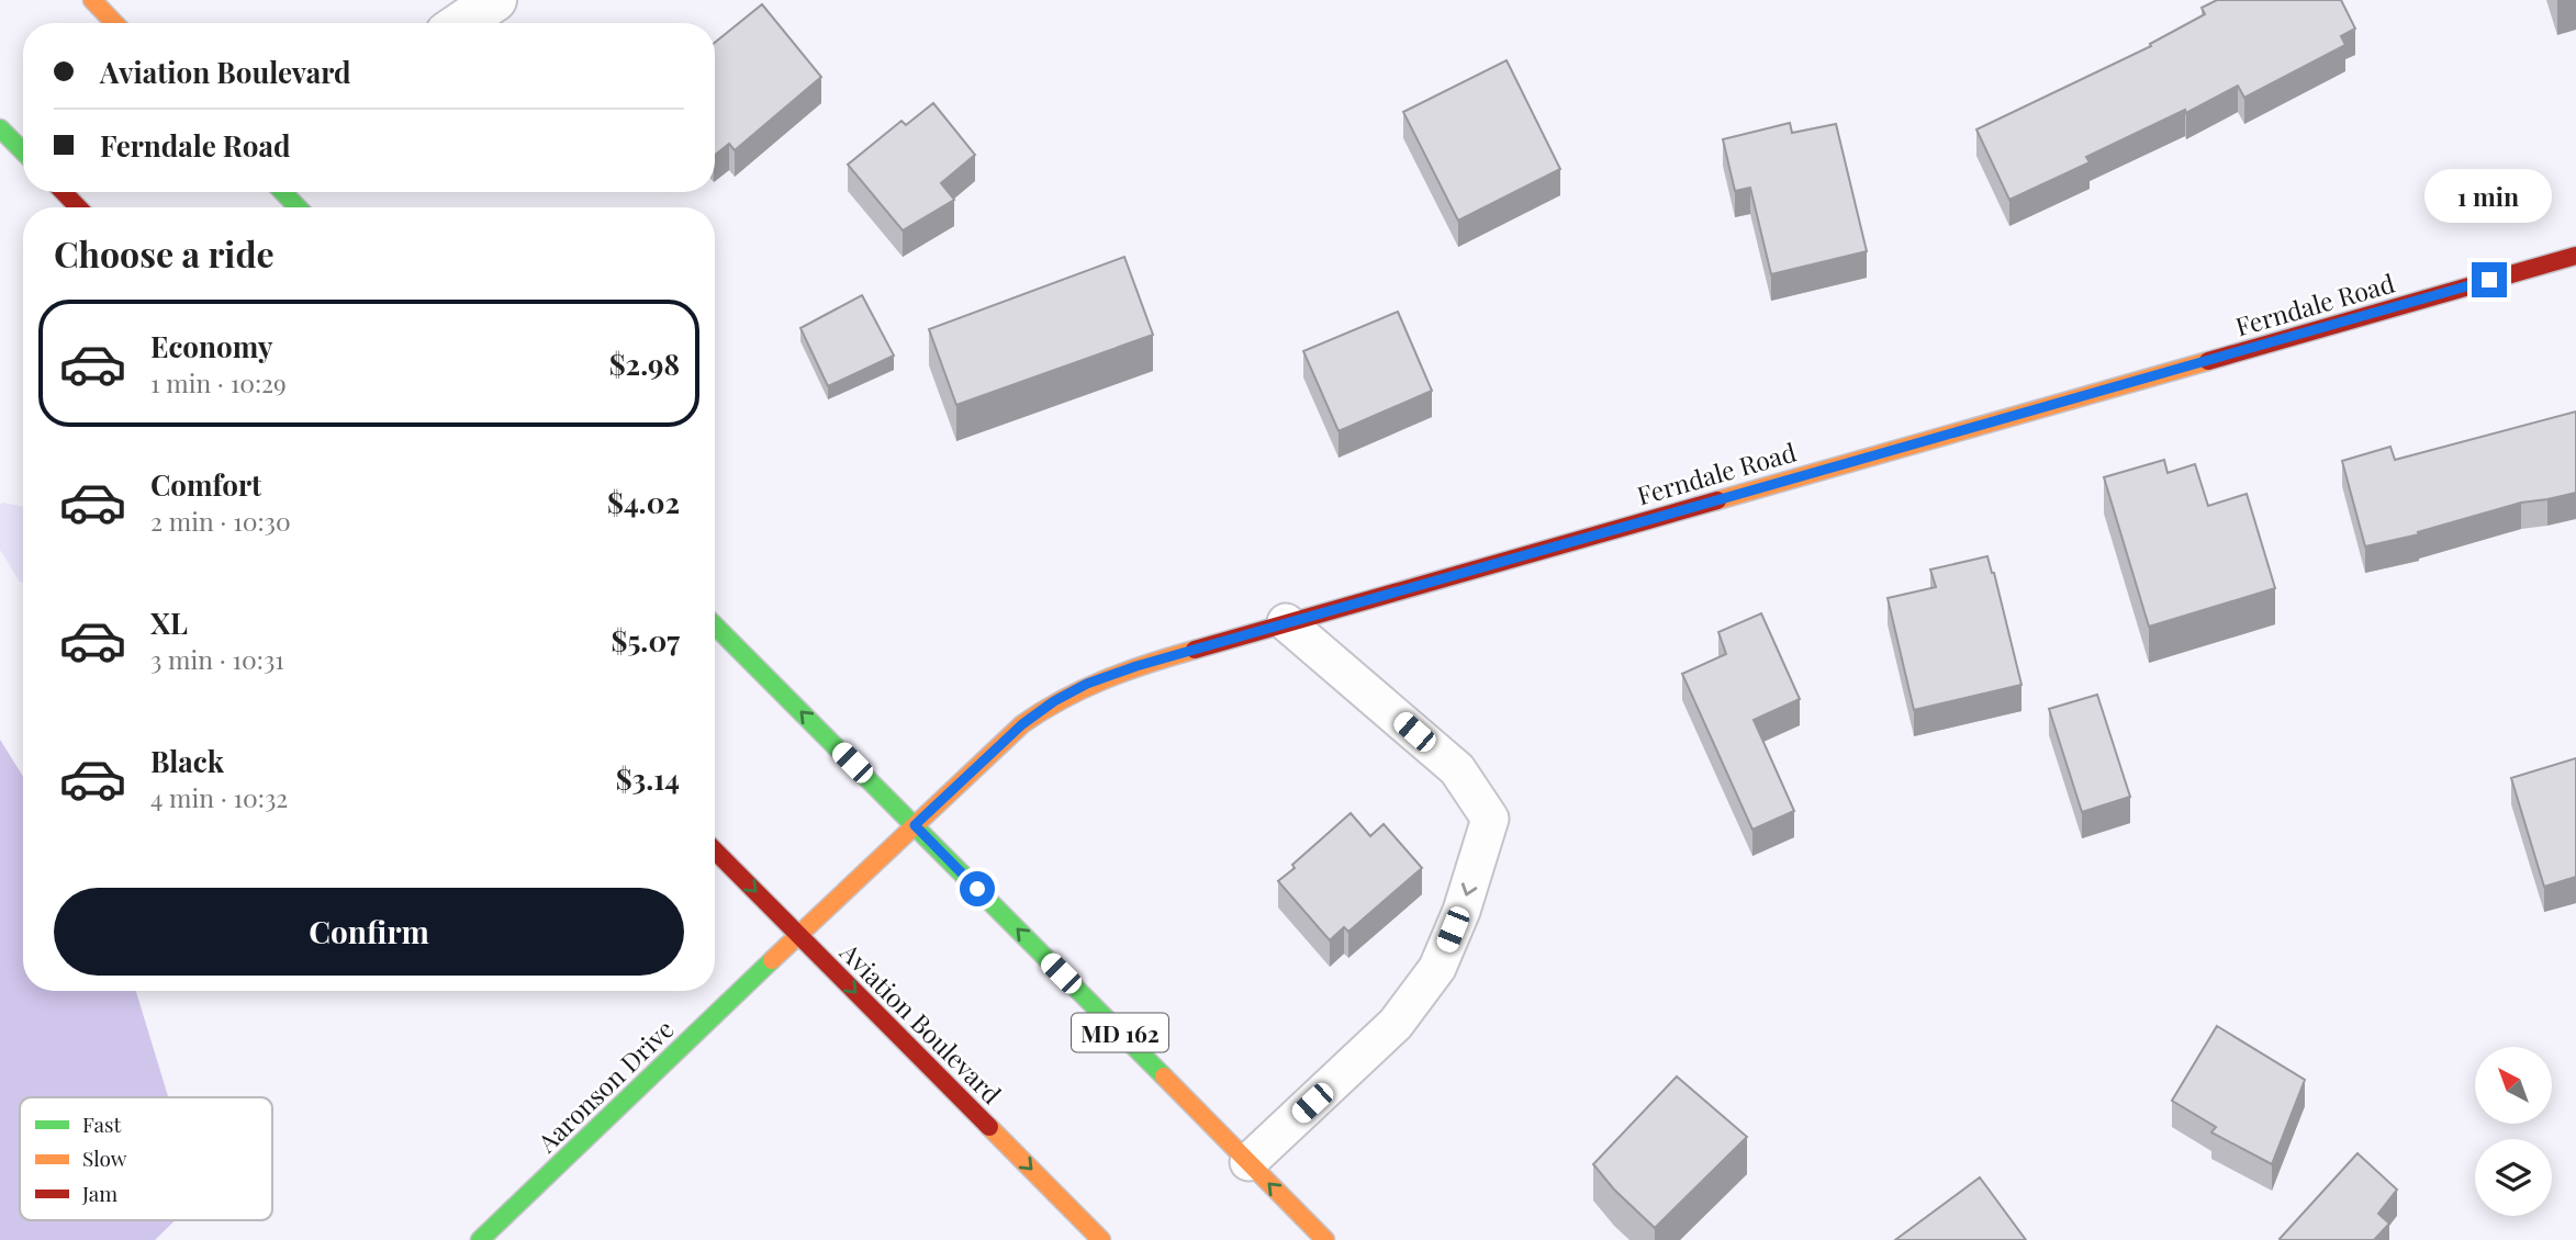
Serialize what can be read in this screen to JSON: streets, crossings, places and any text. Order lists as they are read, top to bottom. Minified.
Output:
{"streets":{"street":["Ferndale Road","Aviation Boulevard","MD 162","Aaronson Drive"]},"crossings":[["Ferndale Road","MD 162"],["Ferndale Road","Aaronson Drive"],["Aviation Boulevard","Aaronson Drive"],["MD 162","Aaronson Drive"]],"one_way":["Aviation Boulevard"],"legend":["Fast","Slow","Jam"],"north":"top left","page":{"banner":["Aviation Boulevard","Ferndale Road"],"bubble":"1 min","heading":"Choose a ride","list":[{"name":"Economy","note":"1 min · 10:29","value":"$2.98"},{"name":"Comfort","note":"2 min · 10:30","value":"$4.02"},{"name":"XL","note":"3 min · 10:31","value":"$5.07"},{"name":"Black","note":"4 min · 10:32","value":"$3.14"}],"buttons":"Confirm"}}
